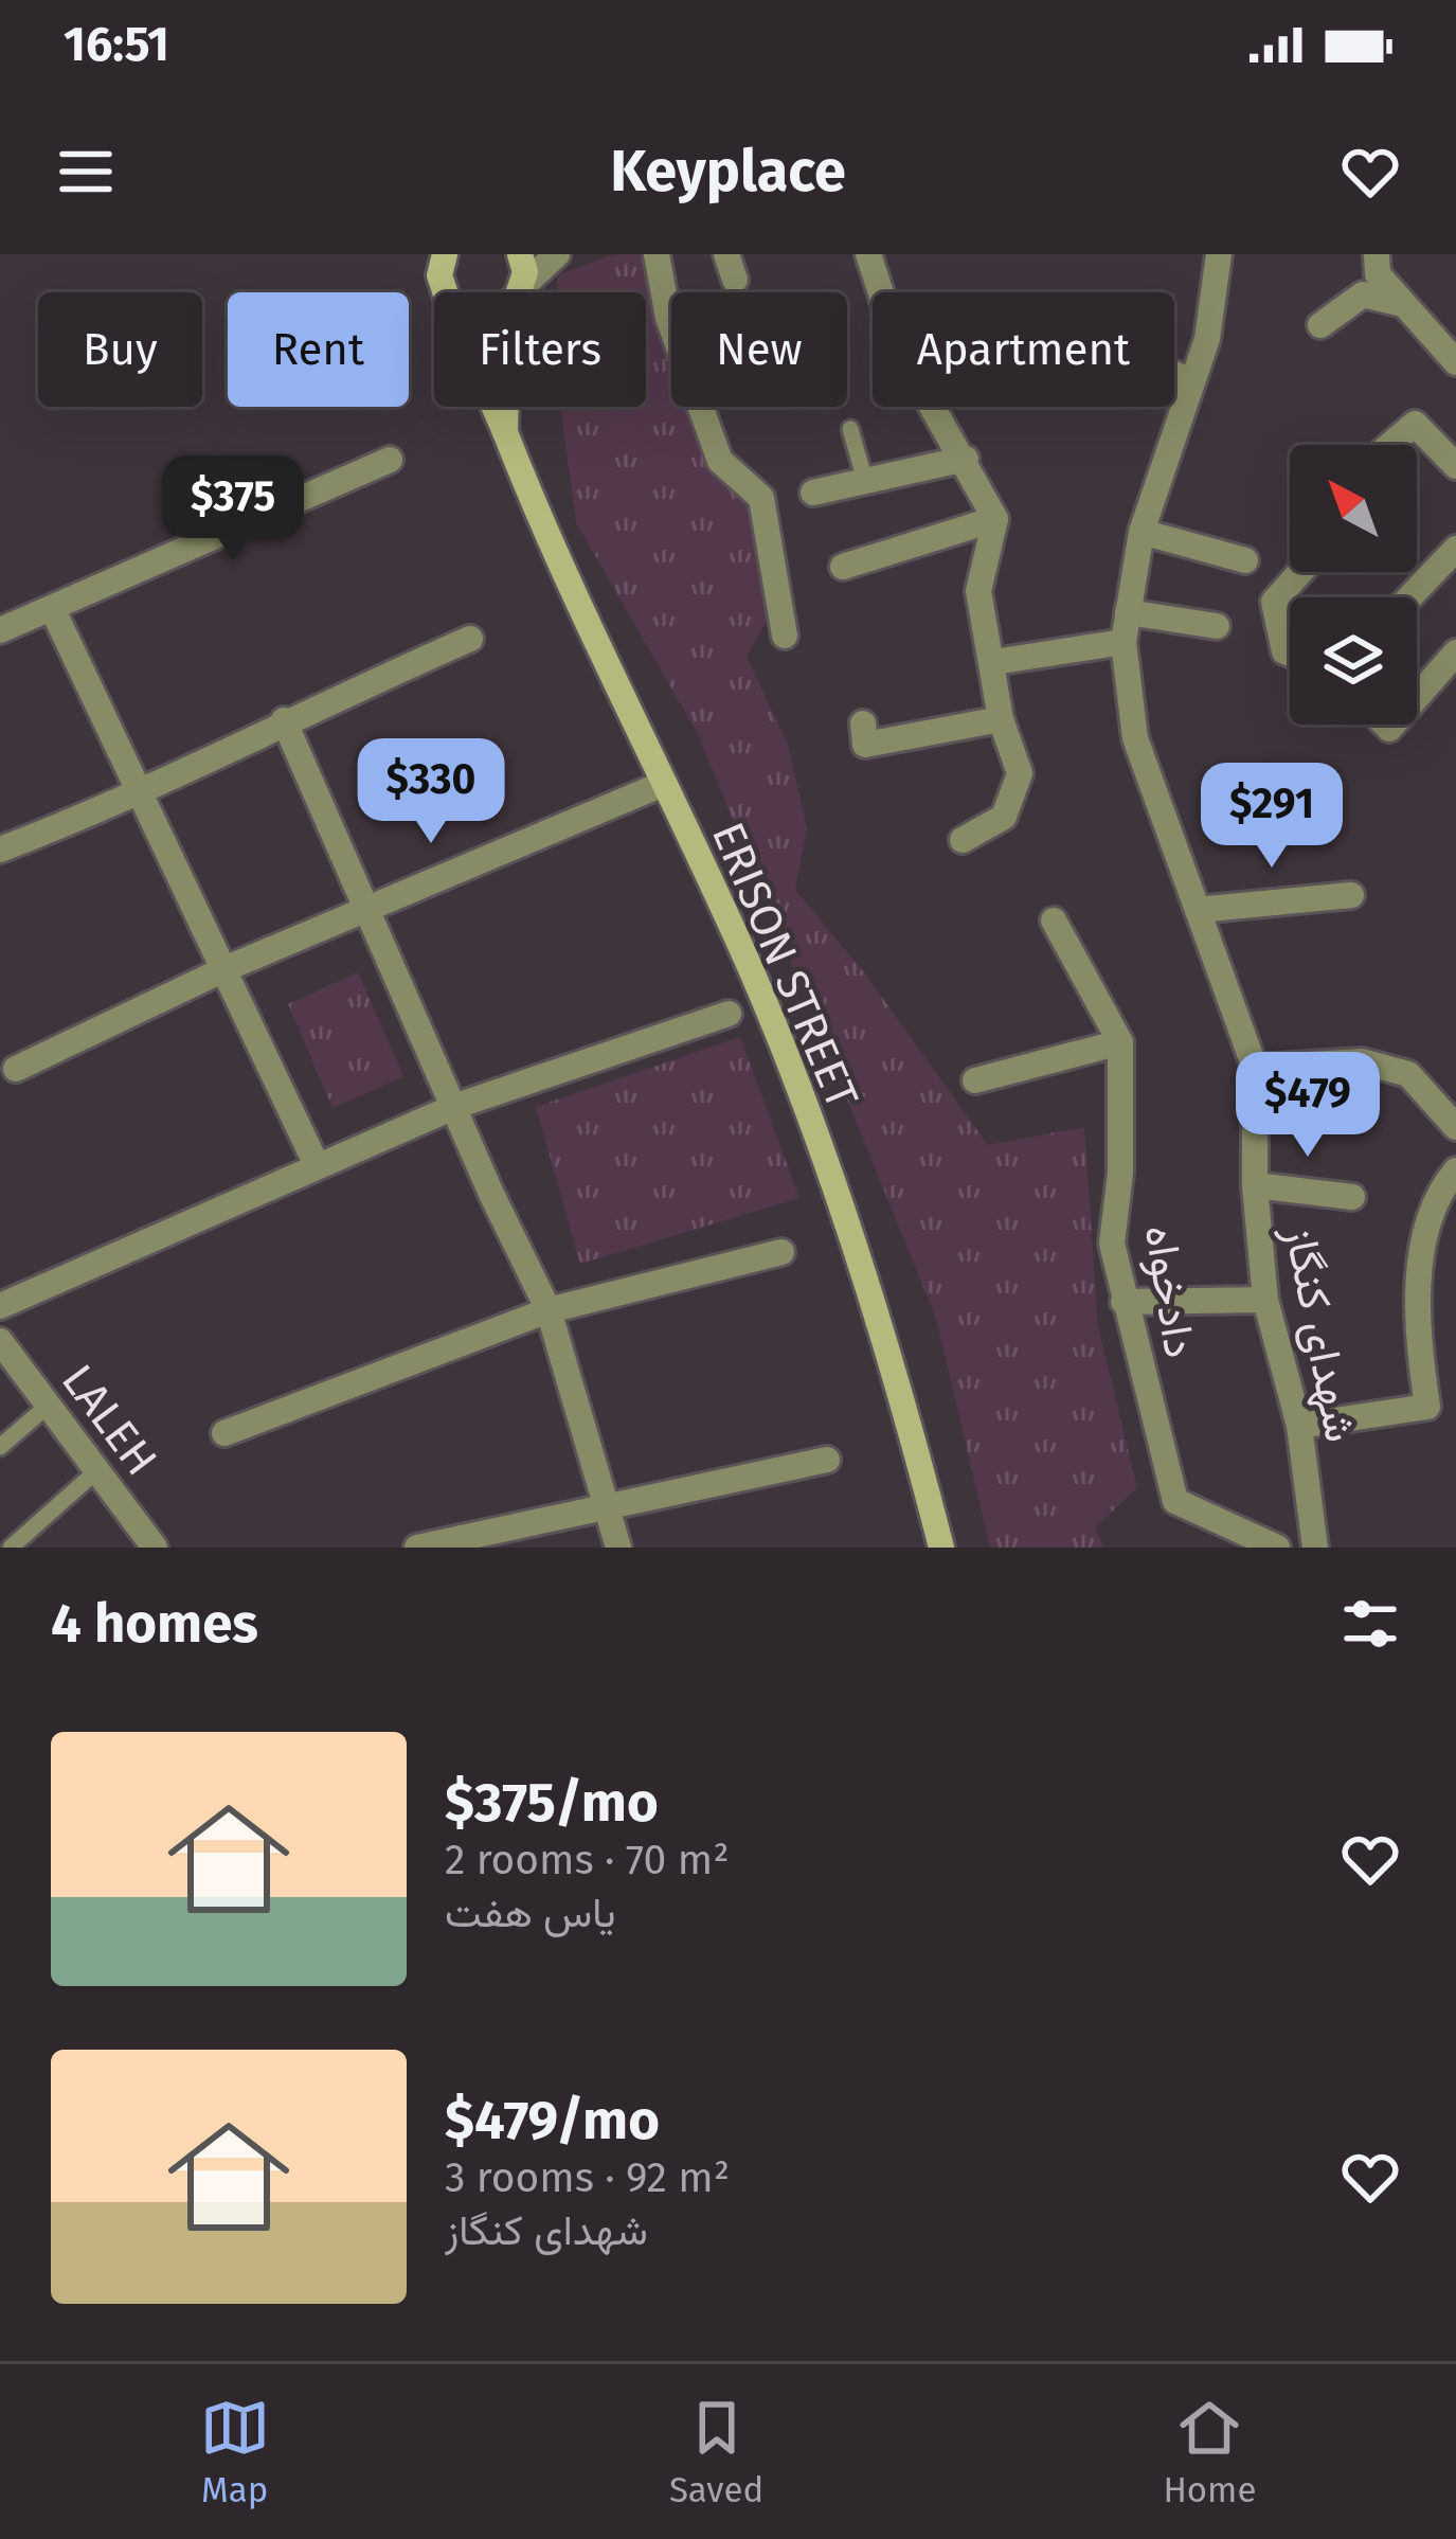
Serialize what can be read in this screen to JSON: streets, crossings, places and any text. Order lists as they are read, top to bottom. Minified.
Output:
{"streets":{"main road":["ERISON STREET"],"street":["دادخواه","شهدای کنگاز","LALEH"]},"crossings":[["دادخواه","شهدای کنگاز"]],"north":"top left","page":{"status":"16:51","header":"Keyplace","chip":["Buy","Rent","Filters","New","Apartment"],"price":["$375","$330","$291","$479"],"heading":"4 homes","list":[{"name":"$375/mo","note":"2 rooms · 70 m² · یاس هفت"},{"name":"$479/mo","note":"3 rooms · 92 m² · شهدای کنگاز"}],"tabs":["Map","Saved","Home"]}}
